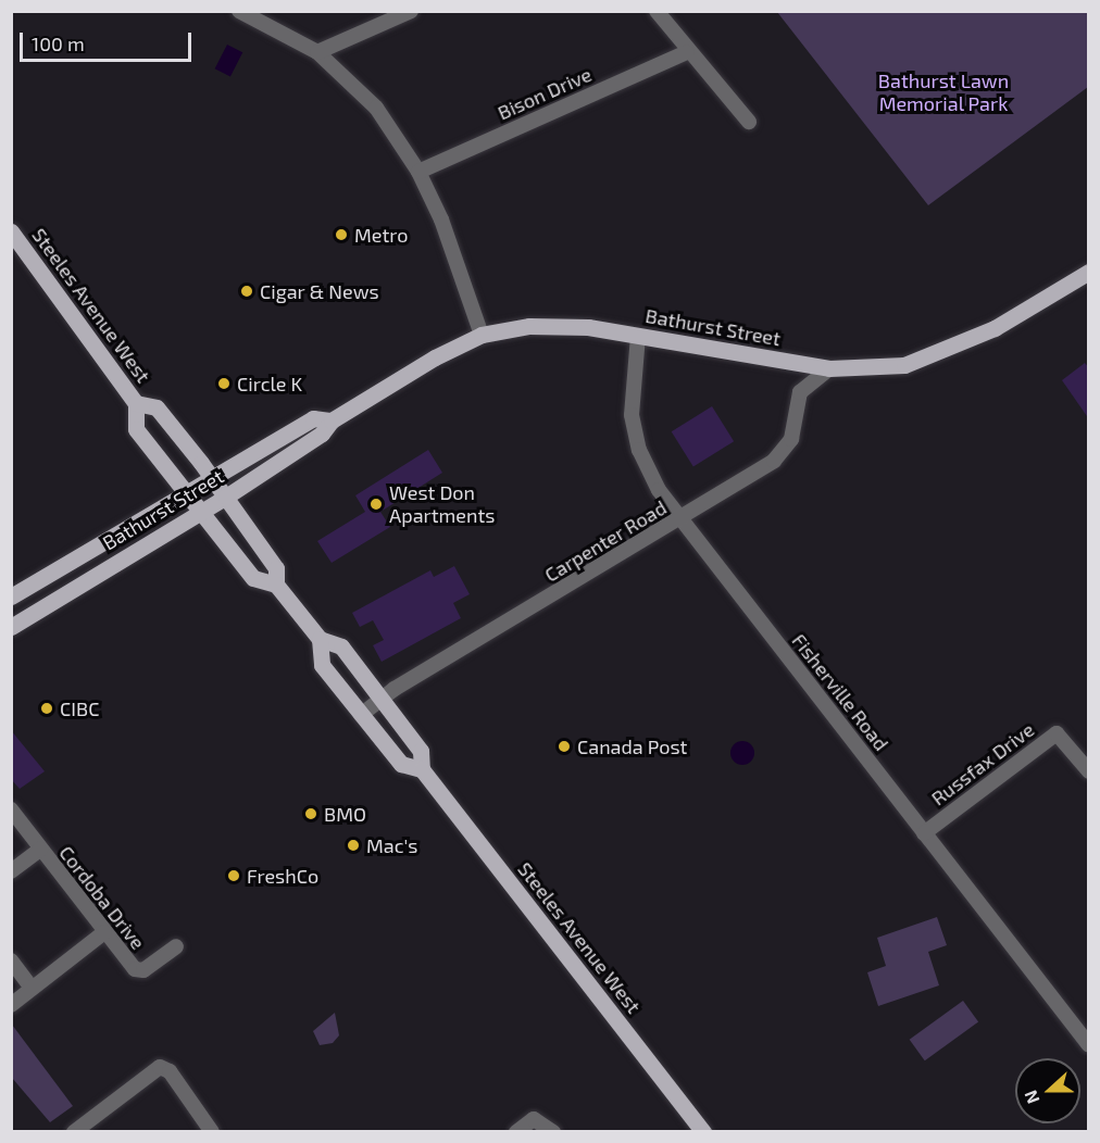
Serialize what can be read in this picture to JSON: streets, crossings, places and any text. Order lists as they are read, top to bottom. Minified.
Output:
{"streets":{"main road":["Steeles Avenue West","Bathurst Street"],"street":["Bison Drive","Carpenter Road","Fisherville Road","Russfax Drive","Cordoba Drive"]},"crossings":[["Steeles Avenue West","Bathurst Street"],["Steeles Avenue West","Carpenter Road"],["Bathurst Street","Carpenter Road"],["Bathurst Street","Fisherville Road"],["Carpenter Road","Fisherville Road"],["Fisherville Road","Russfax Drive"]],"parks":["Bathurst Lawn Memorial Park"],"places":["Metro","Cigar & News","Circle K","West Don Apartments","CIBC","Canada Post","BMO","Mac's","FreshCo"],"scale_bar":"100 m","north":"left"}
